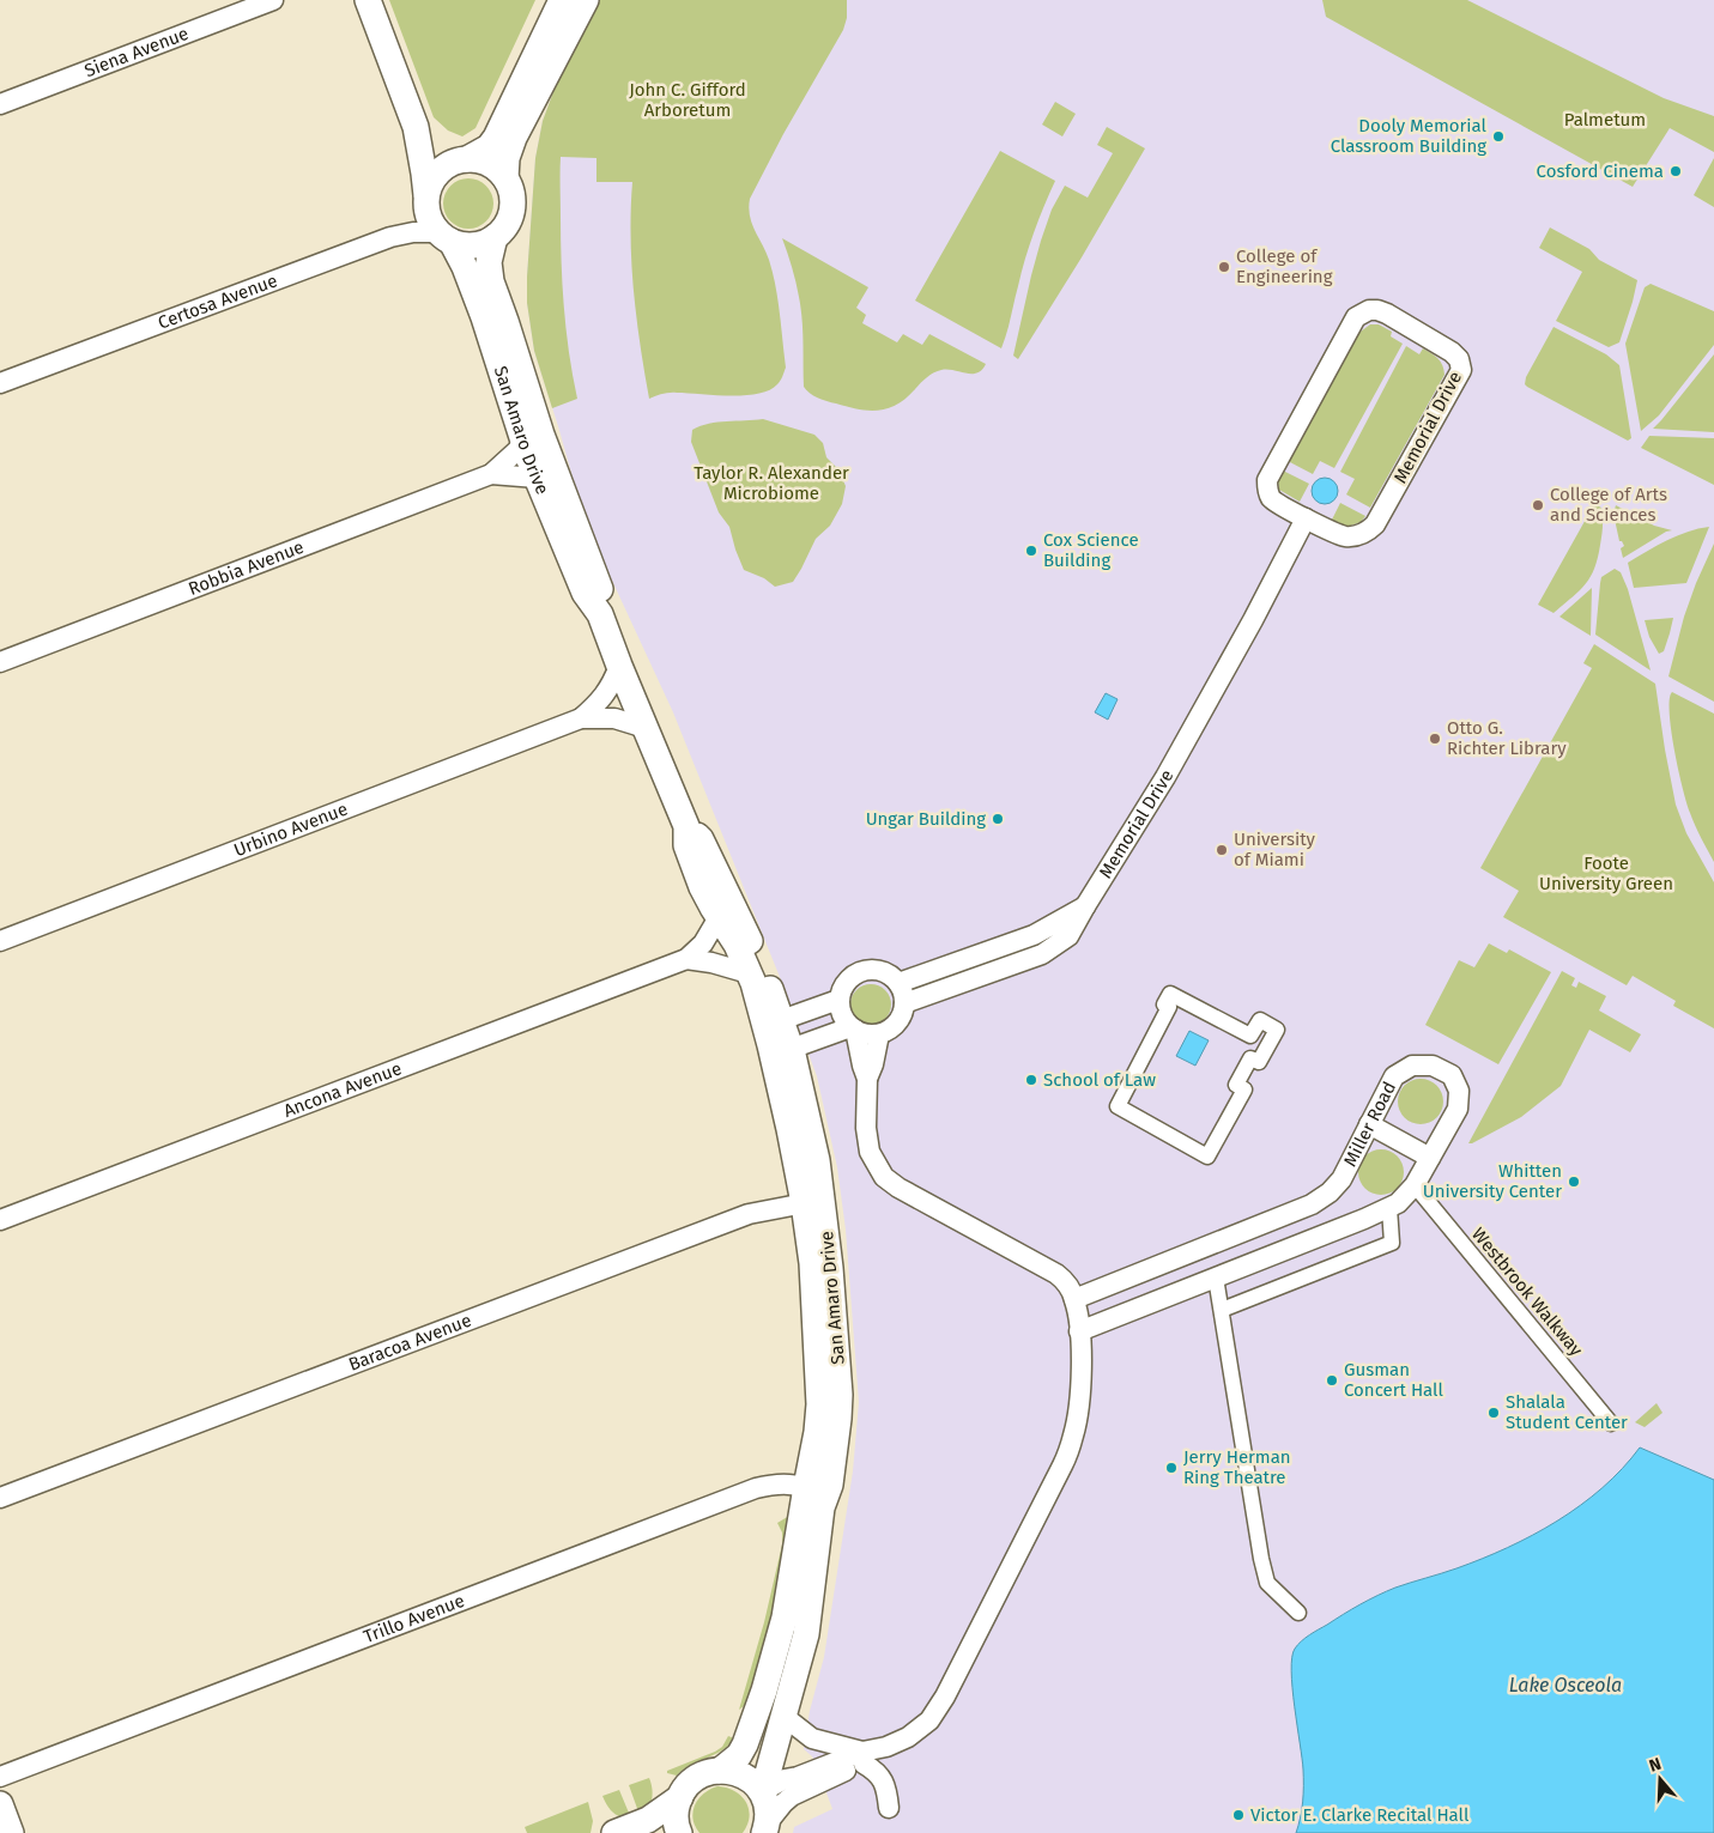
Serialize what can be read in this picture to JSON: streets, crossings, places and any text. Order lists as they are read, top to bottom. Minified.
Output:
{"streets":{"street":["Siena Avenue","Certosa Avenue","Memorial Drive","San Amaro Drive","Robbia Avenue","Urbino Avenue","Ancona Avenue","Miller Road","Westbrook Walkway","Baracoa Avenue","Trillo Avenue"]},"crossings":[["Certosa Avenue","San Amaro Drive"],["San Amaro Drive","Robbia Avenue"],["San Amaro Drive","Urbino Avenue"],["San Amaro Drive","Ancona Avenue"],["San Amaro Drive","Baracoa Avenue"],["San Amaro Drive","Trillo Avenue"],["Miller Road","Westbrook Walkway"]],"water":["Lake Osceola"],"parks":["John C. Gifford Arboretum","Palmetum","Taylor R. Alexander Microbiome","Foote University Green"],"places":["Dooly Memorial Classroom Building","Cosford Cinema","College of Engineering","College of Arts and Sciences","Cox Science Building","Otto G. Richter Library","Ungar Building","University of Miami","School of Law","Whitten University Center","Gusman Concert Hall","Shalala Student Center","Jerry Herman Ring Theatre","Victor E. Clarke Recital Hall"],"north":"top"}
